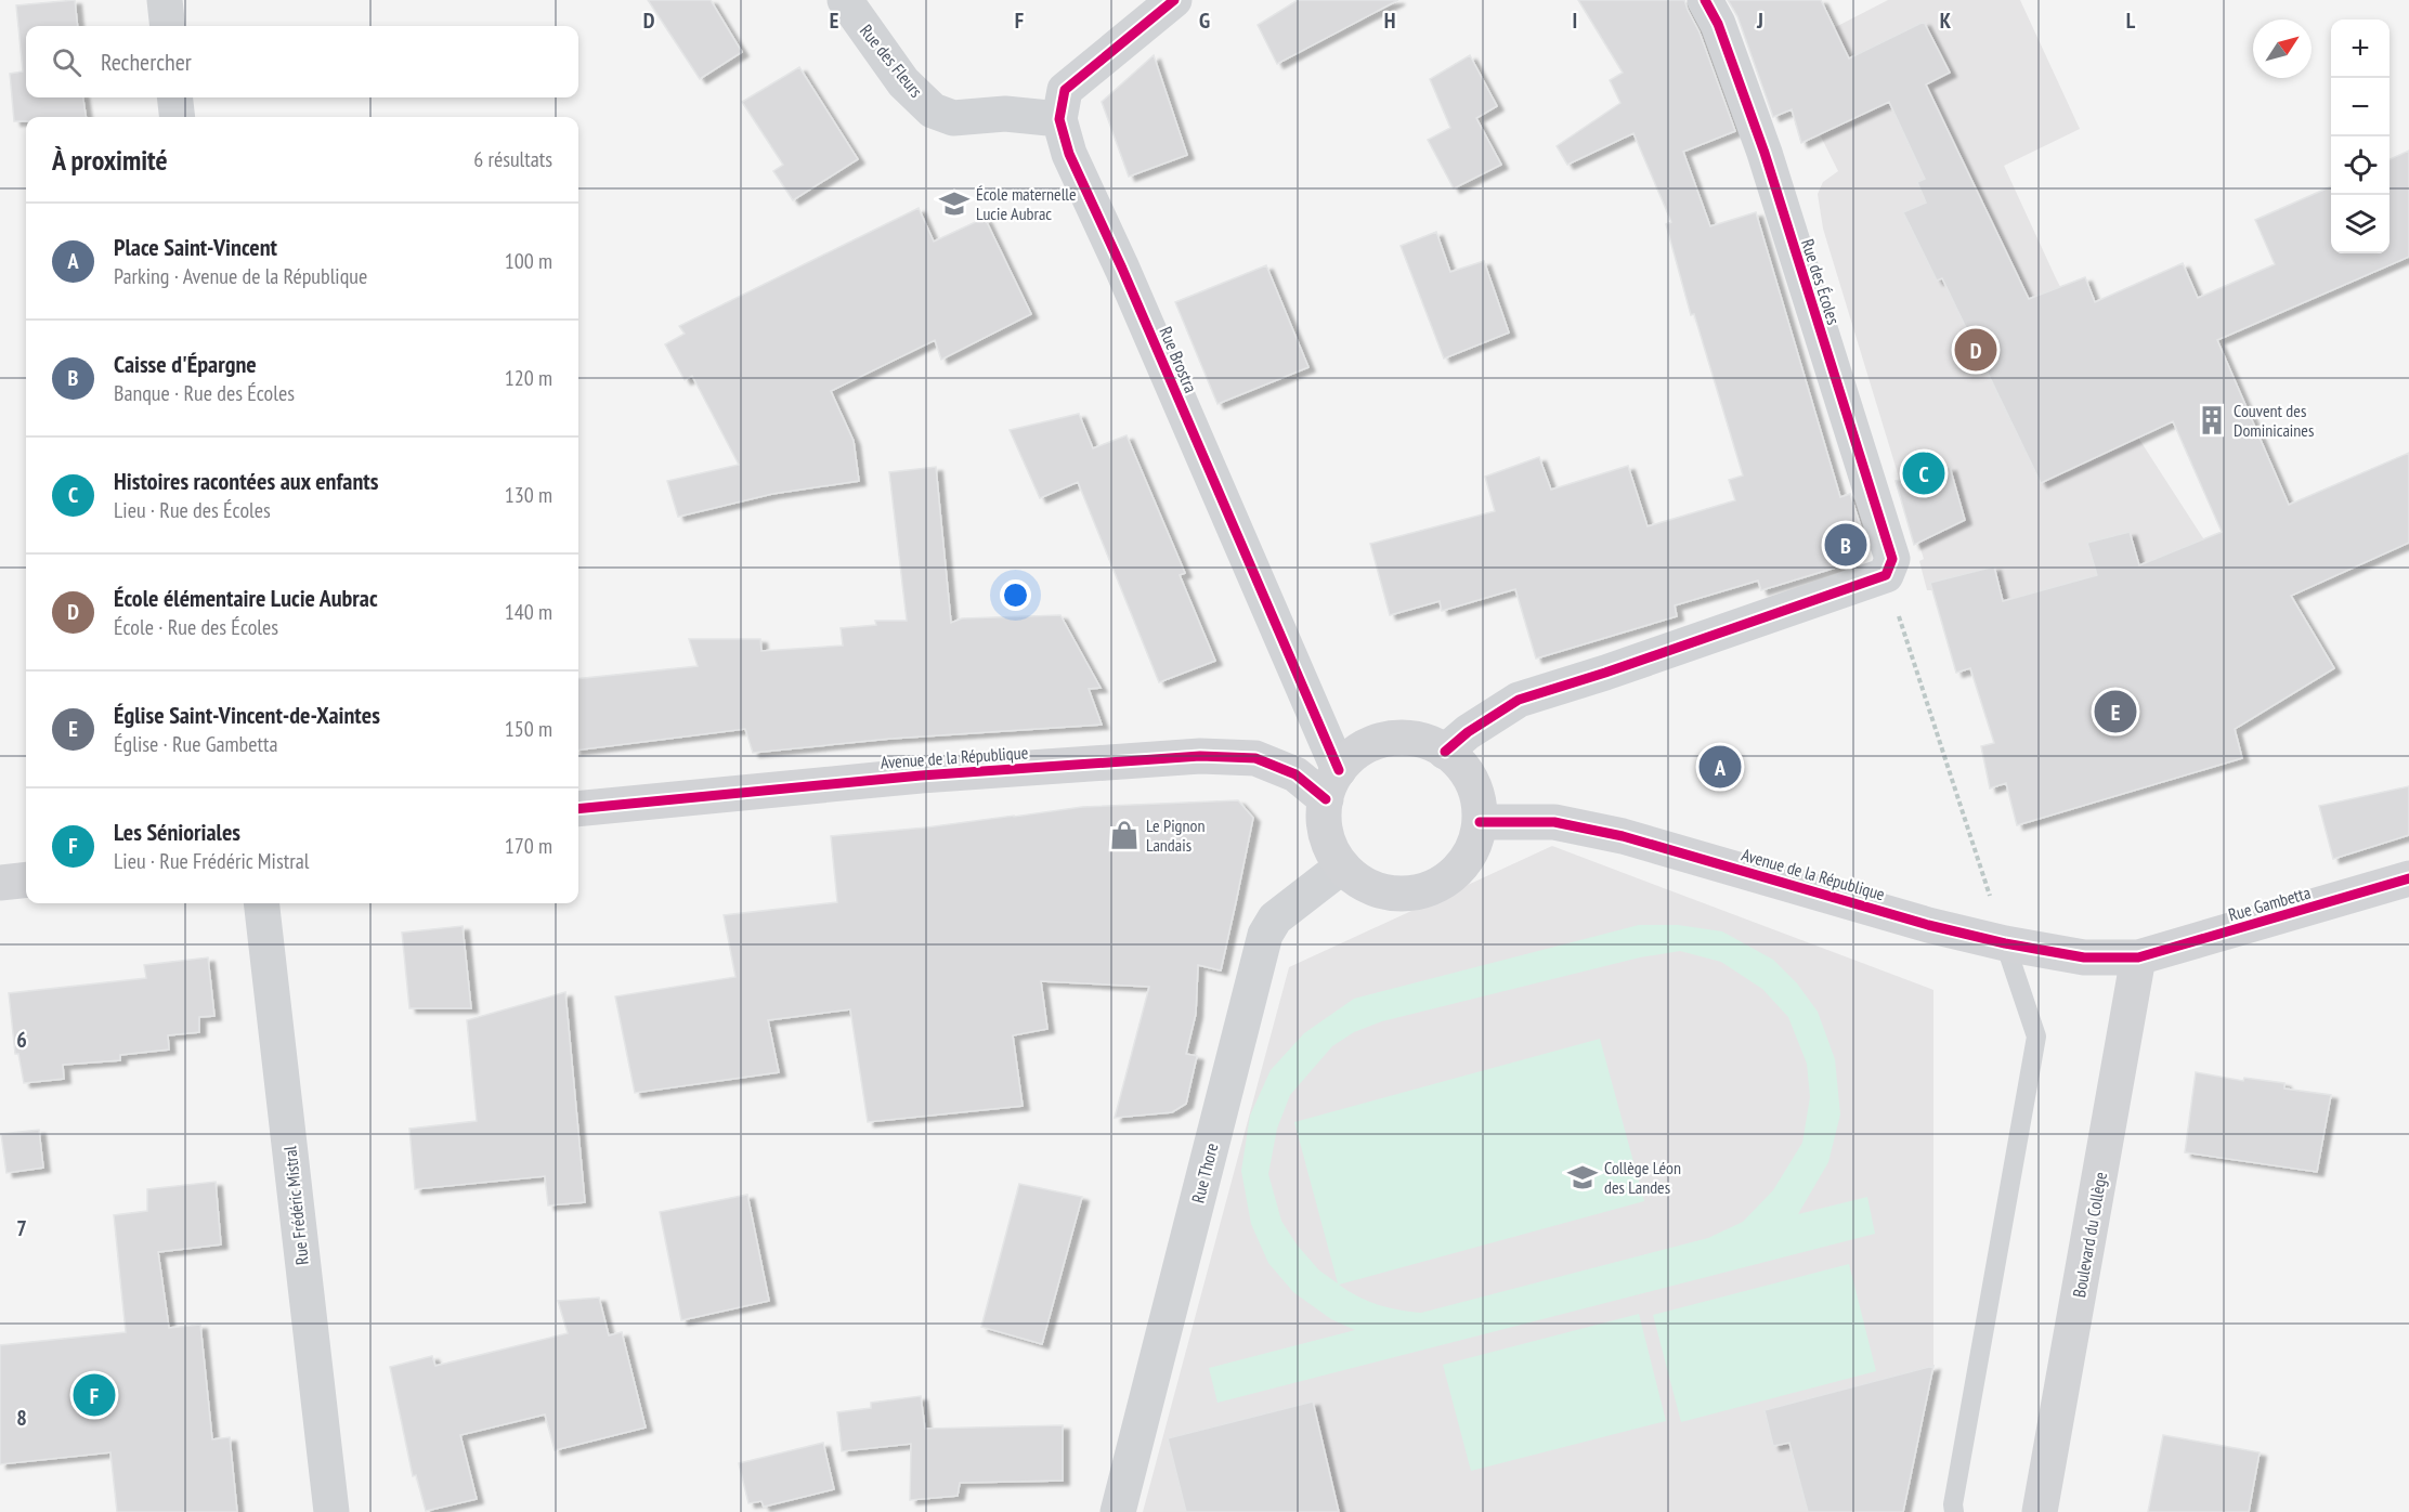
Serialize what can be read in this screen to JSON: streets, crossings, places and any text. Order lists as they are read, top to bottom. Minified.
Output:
{"streets":{"main road":["Avenue de la République","Rue Gambetta","Boulevard du Collège"],"street":["Rue des Fleurs","Rue des Écoles","Rue Brostra","Rue Thore","Rue Frédéric Mistral"]},"crossings":[["Rue des Fleurs","Rue Brostra"],["Rue Brostra","Avenue de la République"],["Rue Brostra","Rue Thore"],["Avenue de la République","Rue Gambetta"],["Avenue de la République","Rue Thore"],["Avenue de la République","Boulevard du Collège"],["Rue Gambetta","Boulevard du Collège"]],"places":{"school or university":["École maternelle Lucie Aubrac","Collège Léon des Landes"],"building":["Couvent des Dominicaines"],"shop":["Le Pignon Landais"]},"north":"top right","page":{"map_buttons":["+","−"],"search":"Rechercher","heading":["À proximité","6 résultats"],"list":[{"mark":"A","name":"Place Saint-Vincent","note":"Parking · Avenue de la République","value":"100 m"},{"mark":"B","name":"Caisse d'Épargne","note":"Banque · Rue des Écoles","value":"120 m"},{"mark":"C","name":"Histoires racontées aux enfants","note":"Lieu · Rue des Écoles","value":"130 m"},{"mark":"D","name":"École élémentaire Lucie Aubrac","note":"École · Rue des Écoles","value":"140 m"},{"mark":"E","name":"Église Saint-Vincent-de-Xaintes","note":"Église · Rue Gambetta","value":"150 m"},{"mark":"F","name":"Les Sénioriales","note":"Lieu · Rue Frédéric Mistral","value":"170 m"}],"pins":["D","C","B","E","A","F"]},"grid":{"columns":["D","E","F","G","H","I","J","K","L"],"rows":["6","7","8"]}}
